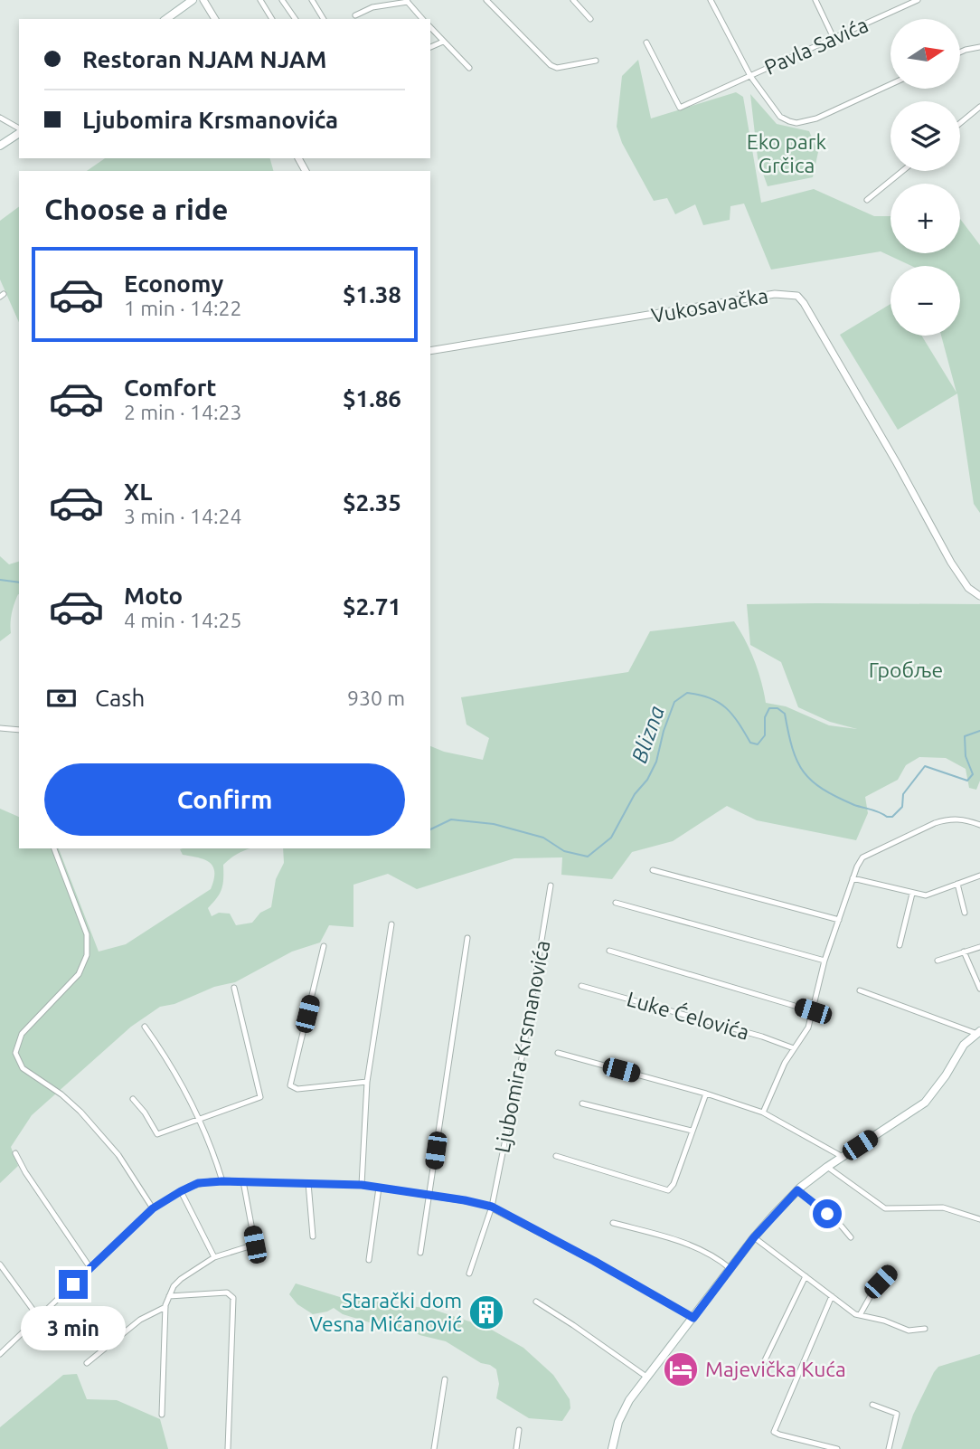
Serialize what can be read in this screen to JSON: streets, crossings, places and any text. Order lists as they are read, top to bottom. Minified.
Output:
{"streets":{"street":["Pavla Savića","Vukosavačka","Luke Ćelovića","Ljubomira Krsmanovića"]},"water":["Blizna"],"parks":["Eko park Grčica","Гробље"],"places":{"building":["Starački dom Vesna Mićanović"],"hotel":["Majevička Kuća"]},"north":"right","page":{"map_buttons":["+","−"],"banner":["Restoran NJAM NJAM","Ljubomira Krsmanovića"],"heading":"Choose a ride","list":[{"name":"Economy","note":"1 min · 14:22","value":"$1.38"},{"name":"Comfort","note":"2 min · 14:23","value":"$1.86"},{"name":"XL","note":"3 min · 14:24","value":"$2.35"},{"name":"Moto","note":"4 min · 14:25","value":"$2.71"}],"pay":["Cash","930 m"],"buttons":"Confirm","bubble":"3 min"}}
